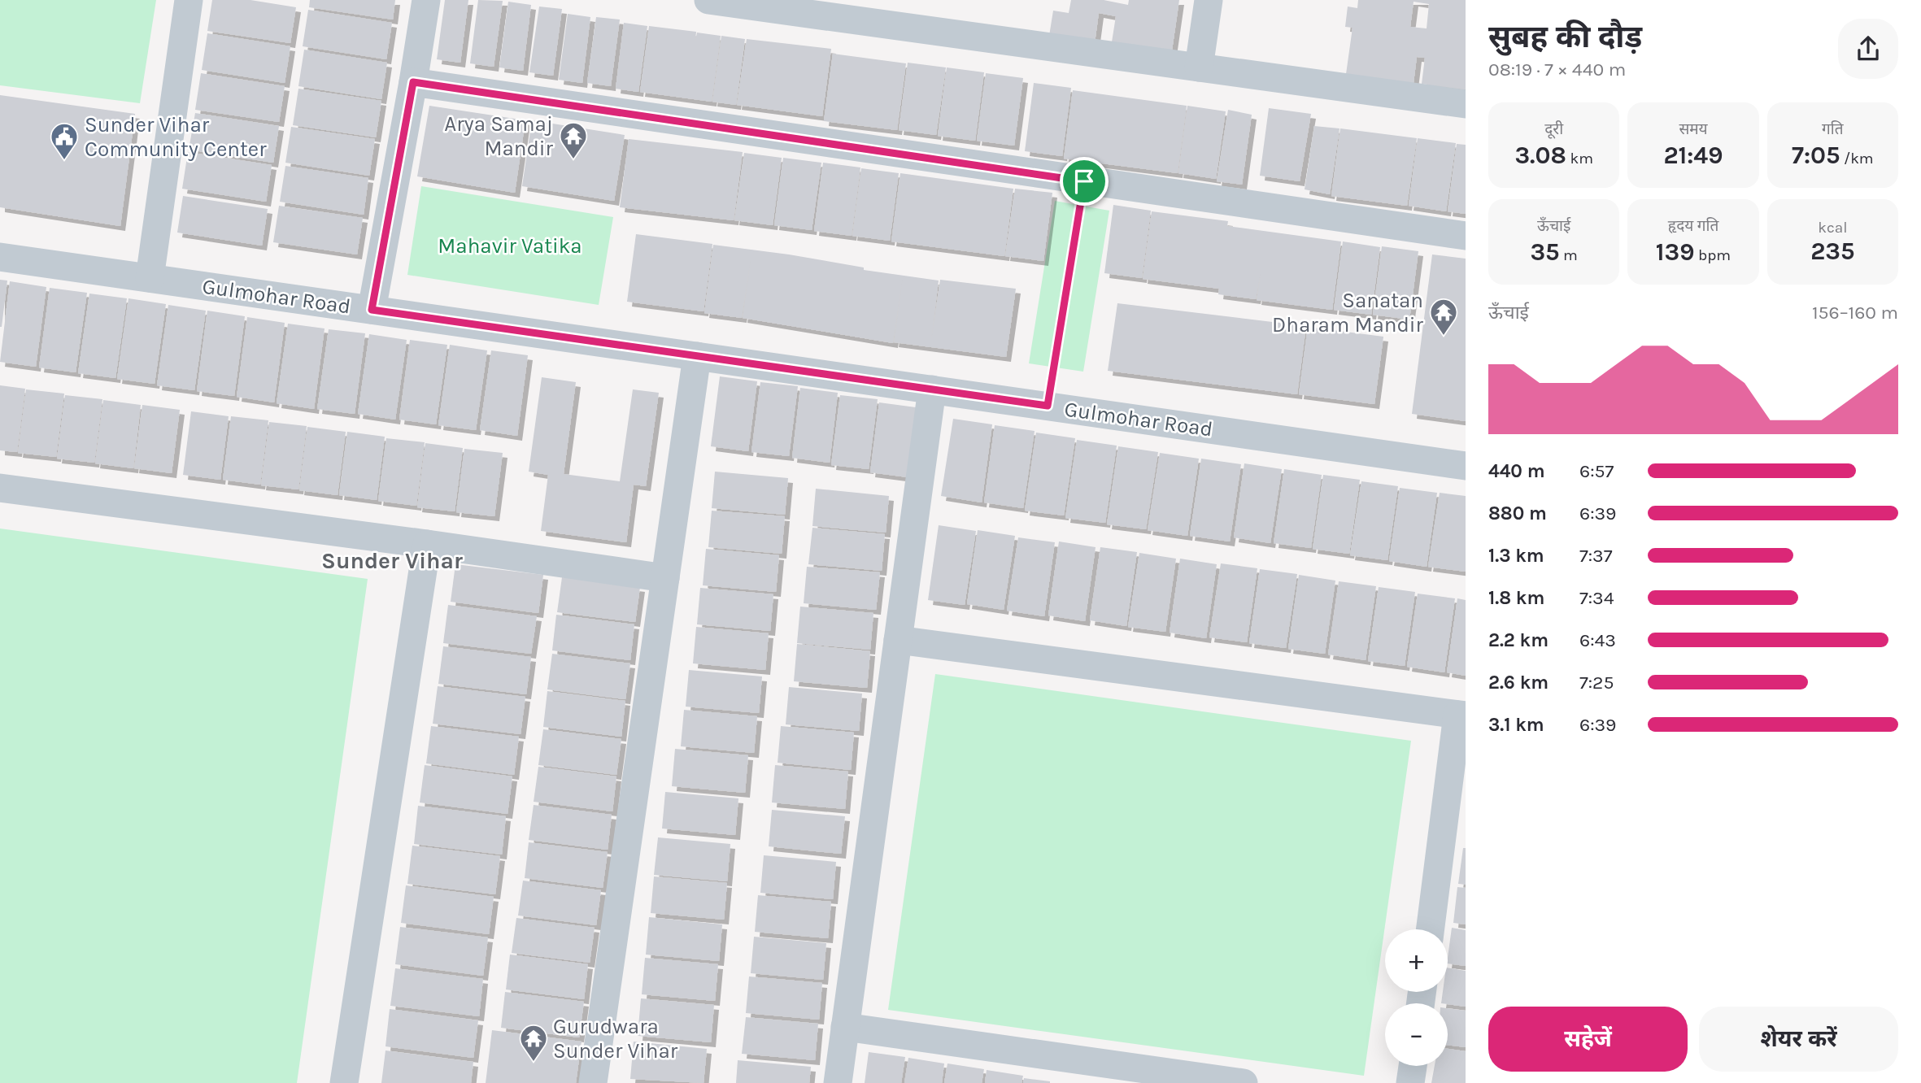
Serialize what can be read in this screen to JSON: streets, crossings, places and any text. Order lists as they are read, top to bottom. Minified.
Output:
{"streets":{"street":["Gulmohar Road"]},"districts":["Sunder Vihar"],"parks":["Mahavir Vatika"],"places":{"temple":["Arya Samaj Mandir","Sanatan Dharam Mandir","Gurudwara Sunder Vihar"],"public building":["Sunder Vihar Community Center"]},"page":{"heading":["सुबह की दौड़","08:19 · 7 × 440 m"],"stats":[["दूरी","3.08 km"],["समय","21:49"],["गति","7:05 /km"],["ऊँचाई","35 m"],["हृदय गति","139 bpm"],["kcal","235"]],"chart":["ऊँचाई","156–160 m"],"list":[{"name":"440 m","note":"6:57"},{"name":"880 m","note":"6:39"},{"name":"1.3 km","note":"7:37"},{"name":"1.8 km","note":"7:34"},{"name":"2.2 km","note":"6:43"},{"name":"2.6 km","note":"7:25"},{"name":"3.1 km","note":"6:39"}],"map_buttons":["+","−"],"buttons":["सहेजें","शेयर करें"]}}
